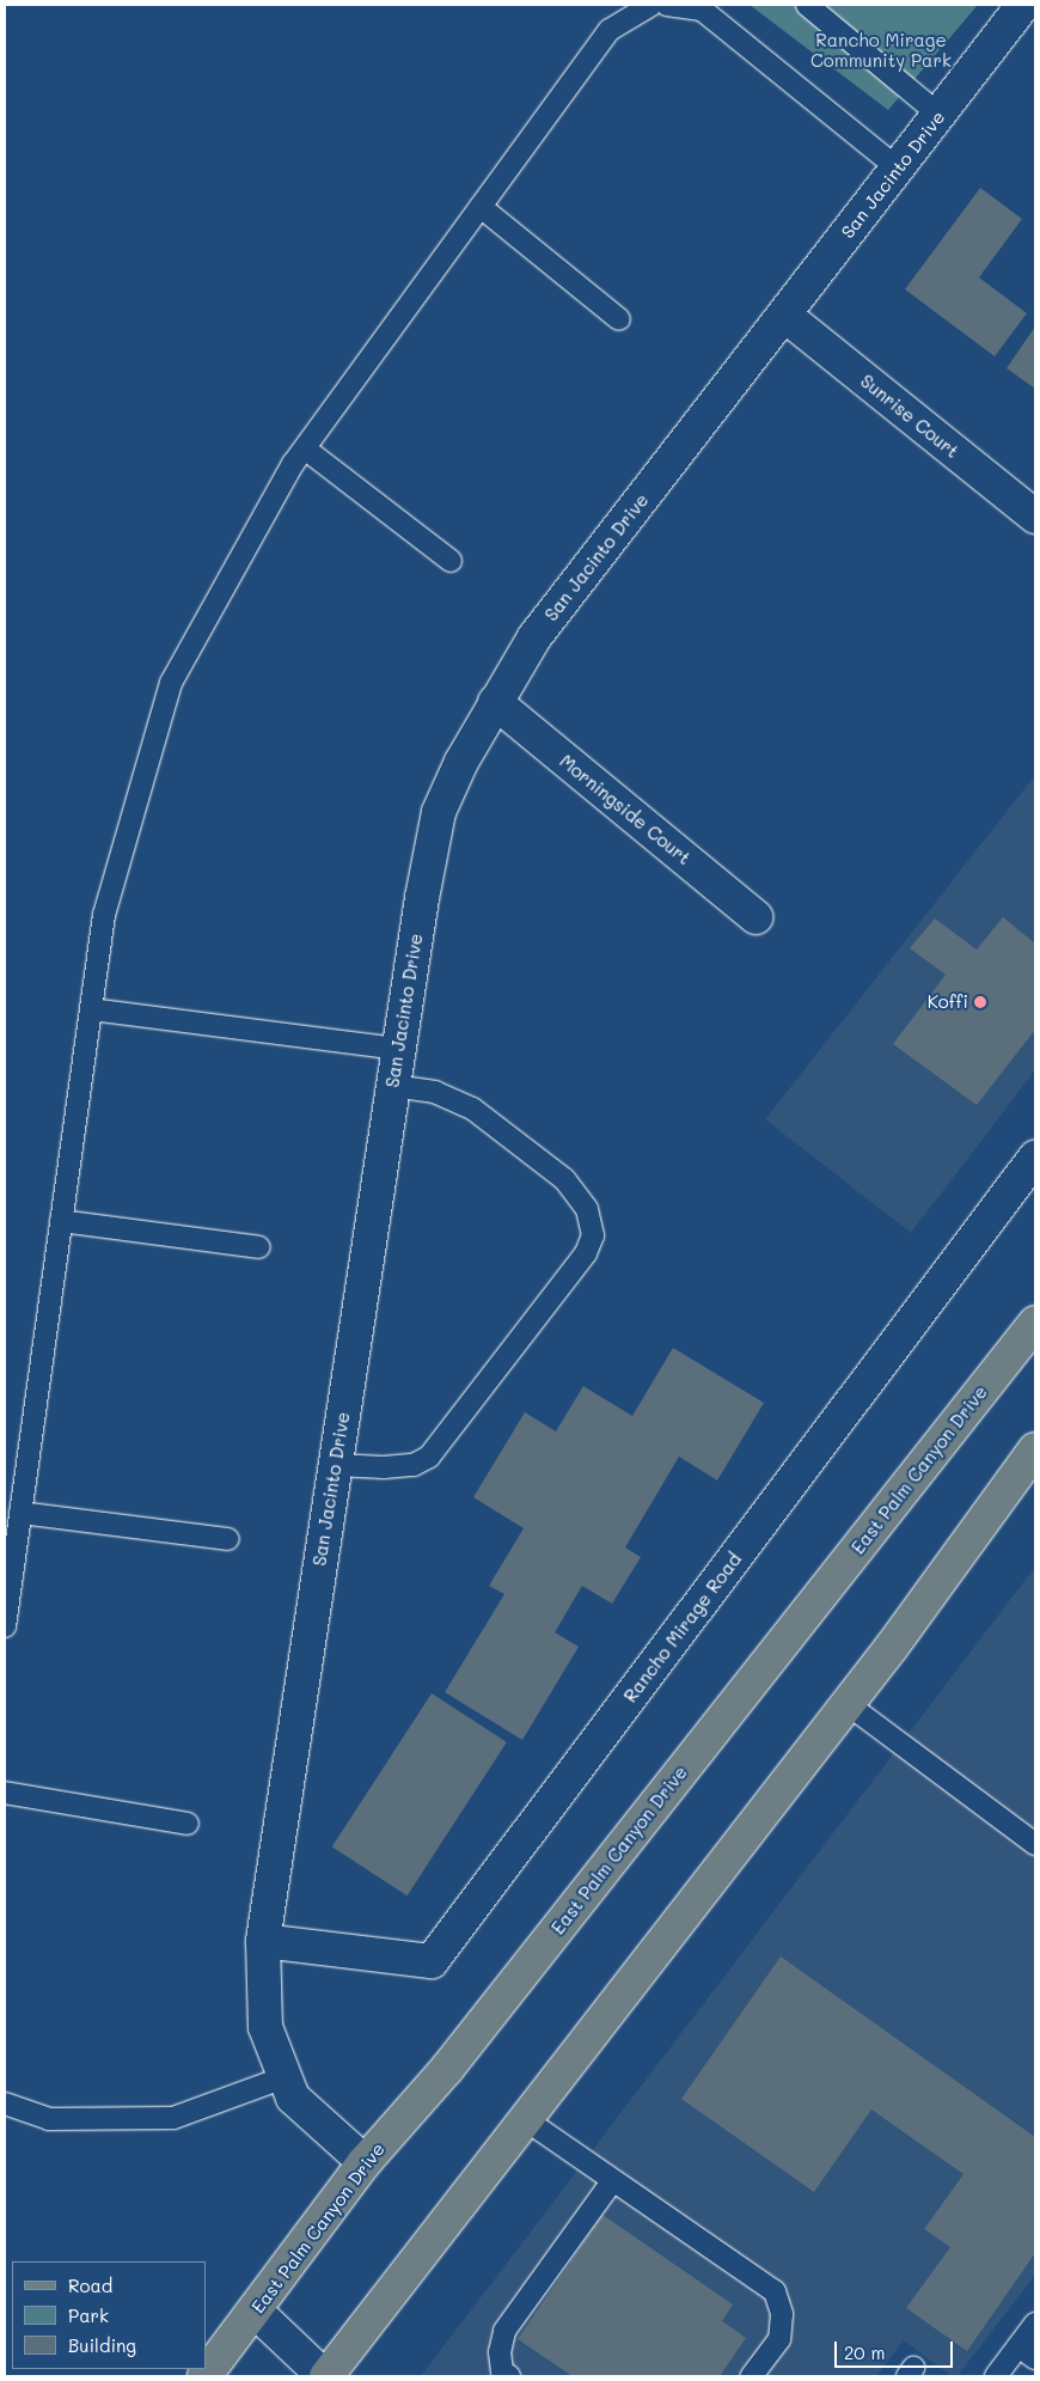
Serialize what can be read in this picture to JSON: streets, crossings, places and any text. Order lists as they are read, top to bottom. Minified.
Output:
{"streets":{"main road":["East Palm Canyon Drive"],"street":["San Jacinto Drive","Sunrise Court","Morningside Court","Rancho Mirage Road"]},"crossings":[["San Jacinto Drive","Sunrise Court"],["San Jacinto Drive","Morningside Court"],["San Jacinto Drive","East Palm Canyon Drive"],["San Jacinto Drive","Rancho Mirage Road"]],"parks":["Rancho Mirage Community Park"],"places":["Koffi"],"legend":["Road","Park","Building"],"scale_bar":"20 m"}
